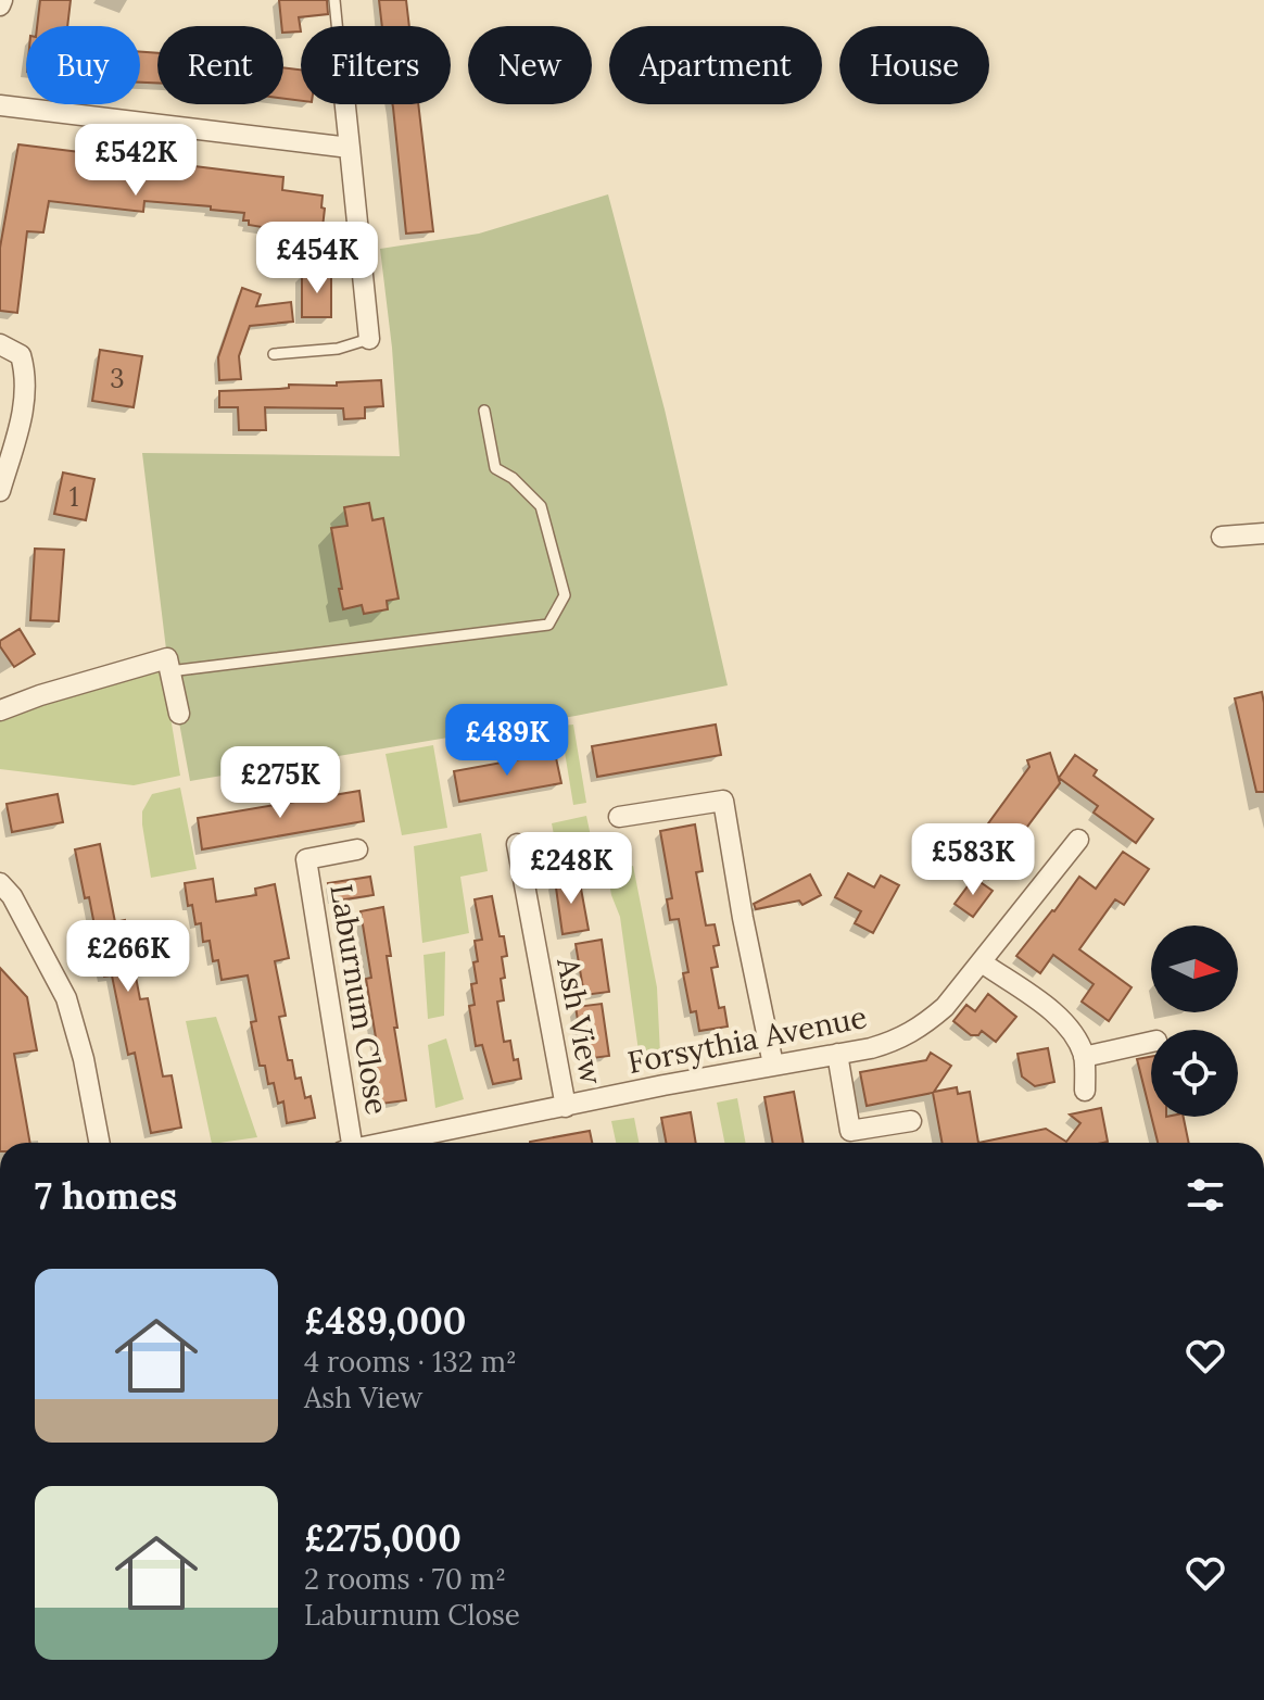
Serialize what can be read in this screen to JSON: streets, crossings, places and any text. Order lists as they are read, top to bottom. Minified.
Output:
{"streets":{"street":["Laburnum Close","Ash View","Forsythia Avenue"]},"crossings":[["Ash View","Forsythia Avenue"]],"house_numbers":["3","1"],"north":"right","page":{"chip":["Buy","Rent","Filters","New","Apartment","House"],"price":["£542K","£454K","£489K","£275K","£583K","£248K","£266K"],"heading":"7 homes","list":[{"name":"£489,000","note":"4 rooms · 132 m² · Ash View"},{"name":"£275,000","note":"2 rooms · 70 m² · Laburnum Close"}]}}
